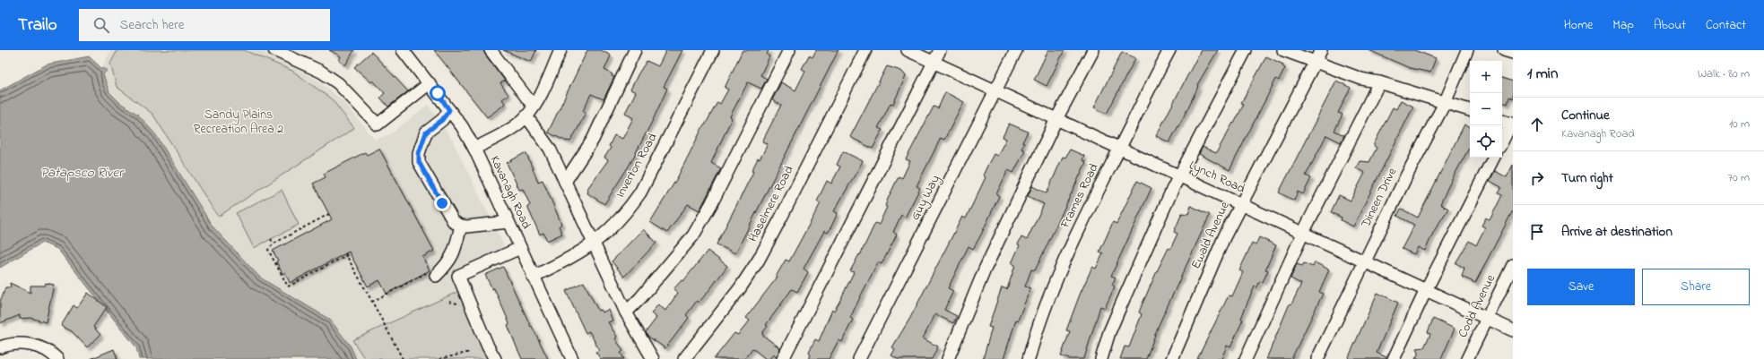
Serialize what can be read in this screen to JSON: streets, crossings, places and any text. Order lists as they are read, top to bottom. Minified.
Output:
{"streets":{"street":["Inverton Road","Lynch Road","Kavanagh Road","Frames Road","Guy Way","Dineen Drive","Haselmere Road","Ewald Avenue","Codd Avenue"]},"crossings":[["Inverton Road","Kavanagh Road"],["Lynch Road","Frames Road"],["Lynch Road","Guy Way"],["Lynch Road","Dineen Drive"],["Lynch Road","Ewald Avenue"],["Lynch Road","Codd Avenue"]],"water":["Patapsco River"],"parks":["Sandy Plains Recreation Area 2"],"page":{"header":"Trailo","search":"Search here","nav":["Home","Map","About","Contact"],"heading":["1 min","Walk · 80 m"],"map_buttons":["+","−"],"list":[["Continue","Kavanagh Road","10 m"],["Turn right","70 m"],"Arrive at destination"],"buttons":["Save","Share"]}}
